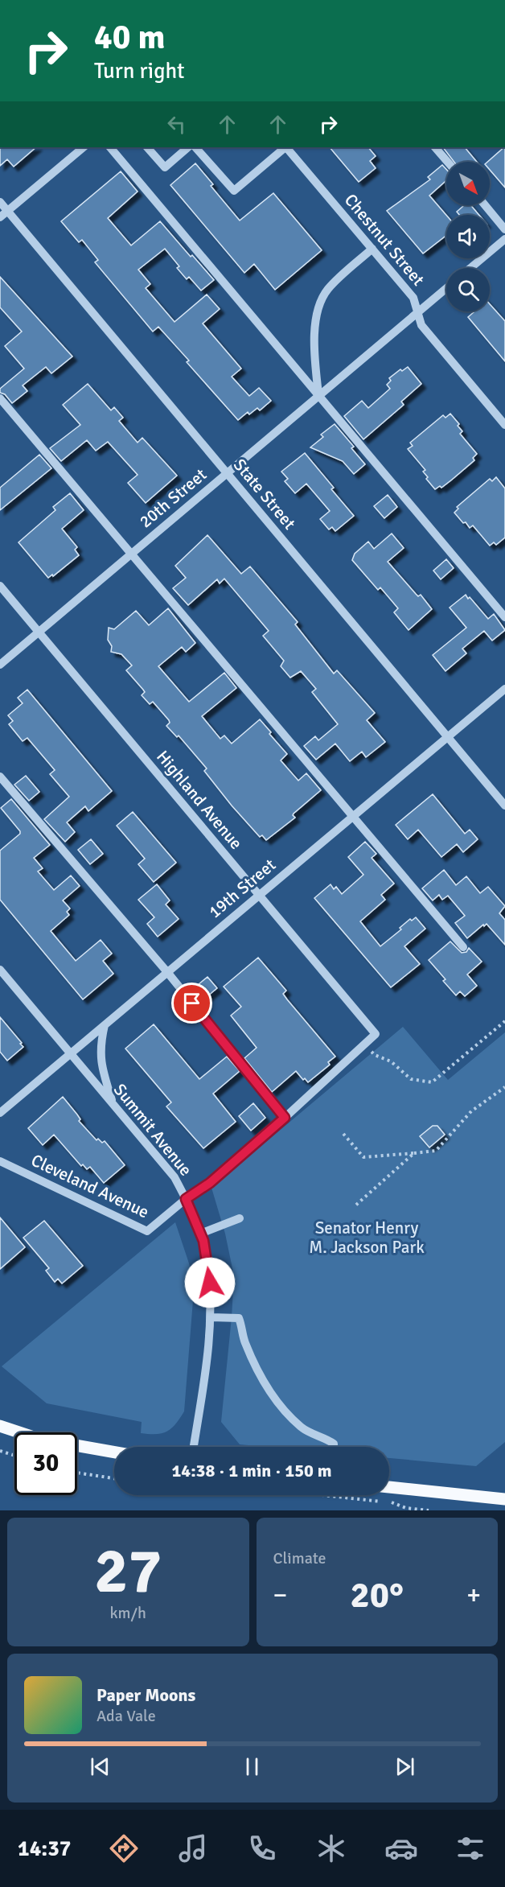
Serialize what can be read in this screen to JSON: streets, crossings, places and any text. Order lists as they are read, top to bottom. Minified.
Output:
{"streets":{"street":["Chestnut Street","State Street","20th Street","Highland Avenue","19th Street","Summit Avenue","Cleveland Avenue"]},"crossings":[["Chestnut Street","20th Street"],["State Street","20th Street"],["State Street","19th Street"],["20th Street","Highland Avenue"],["Highland Avenue","19th Street"],["19th Street","Summit Avenue"],["Summit Avenue","Cleveland Avenue"]],"parks":["Senator Henry M. Jackson Park"],"north":"bottom right","page":{"turn":["40 m","Turn right"],"limit":"30","trip":"14:38 · 1 min · 150 m","tile":[["27","km/h"],"Climate"],"heat":["−","20°","+"],"song":["Paper Moons","Ada Vale"],"tabs":"14:37"}}
